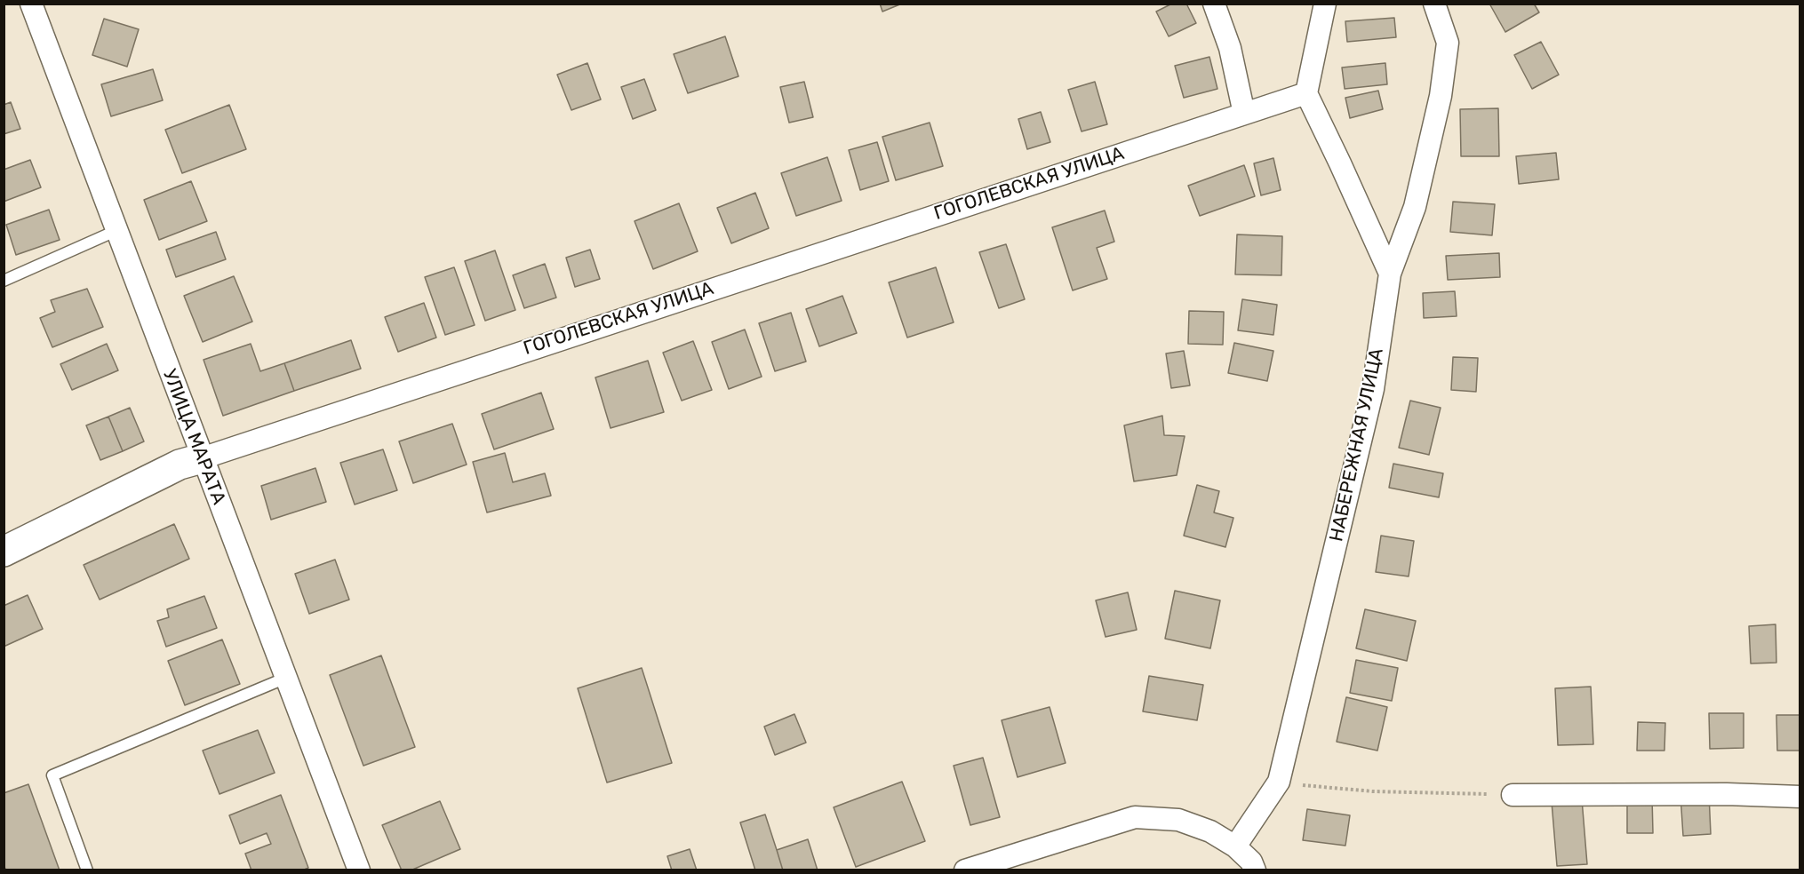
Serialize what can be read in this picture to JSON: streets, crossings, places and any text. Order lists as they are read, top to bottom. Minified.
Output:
{"streets":{"street":["ГОГОЛЕВСКАЯ УЛИЦА","УЛИЦА МАРАТА","НАБЕРЕЖНАЯ УЛИЦА"]},"crossings":[["ГОГОЛЕВСКАЯ УЛИЦА","УЛИЦА МАРАТА"]]}
